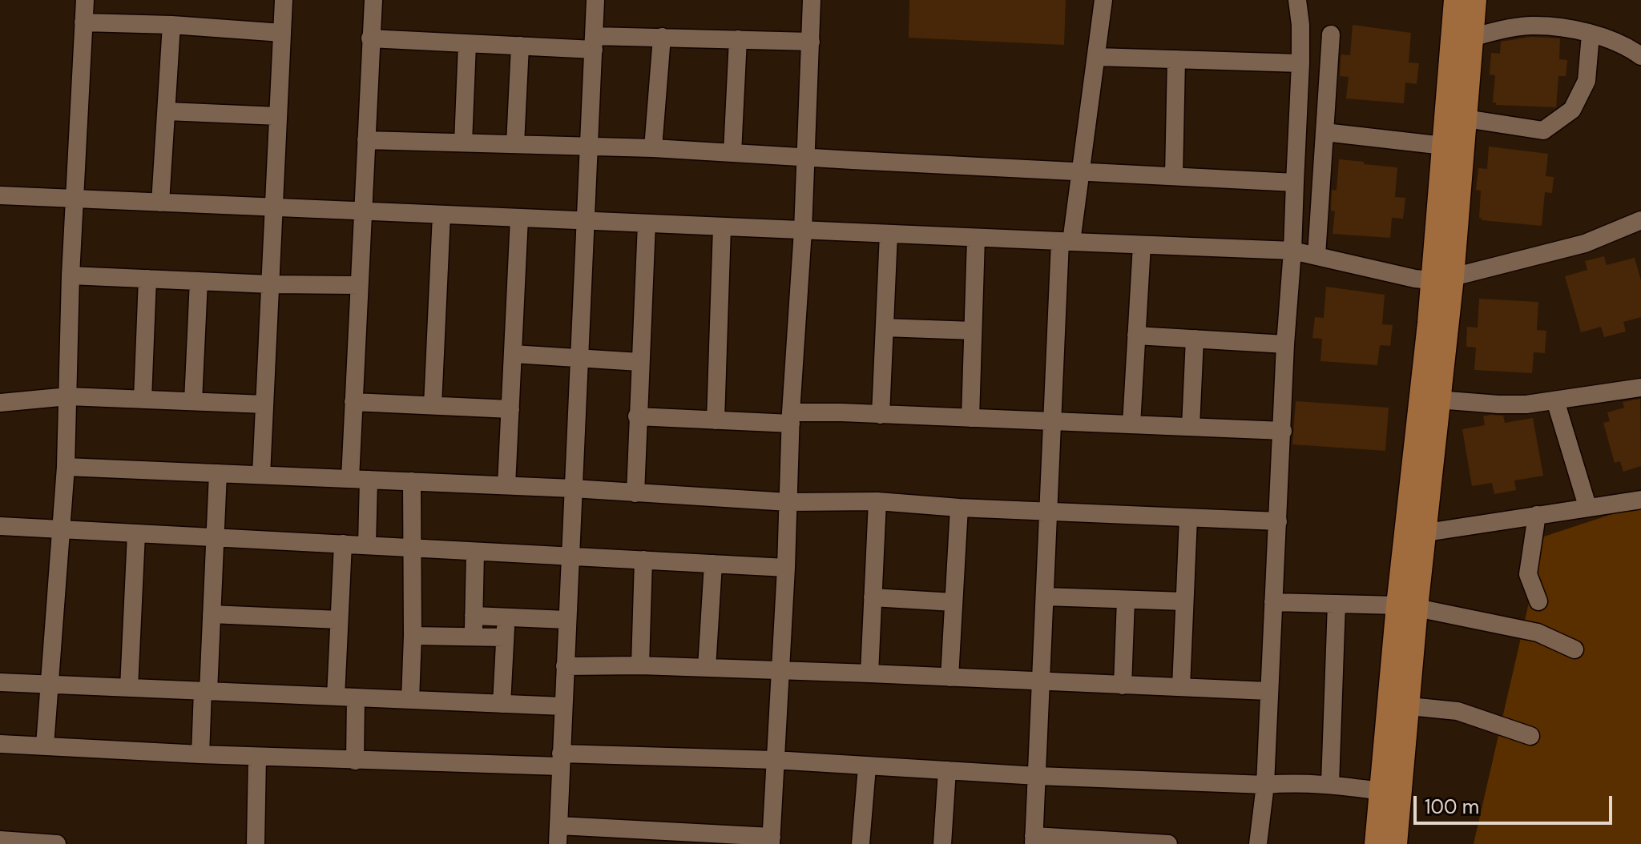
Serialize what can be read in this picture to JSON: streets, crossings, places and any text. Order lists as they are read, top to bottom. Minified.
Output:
{"scale_bar":"100 m"}
